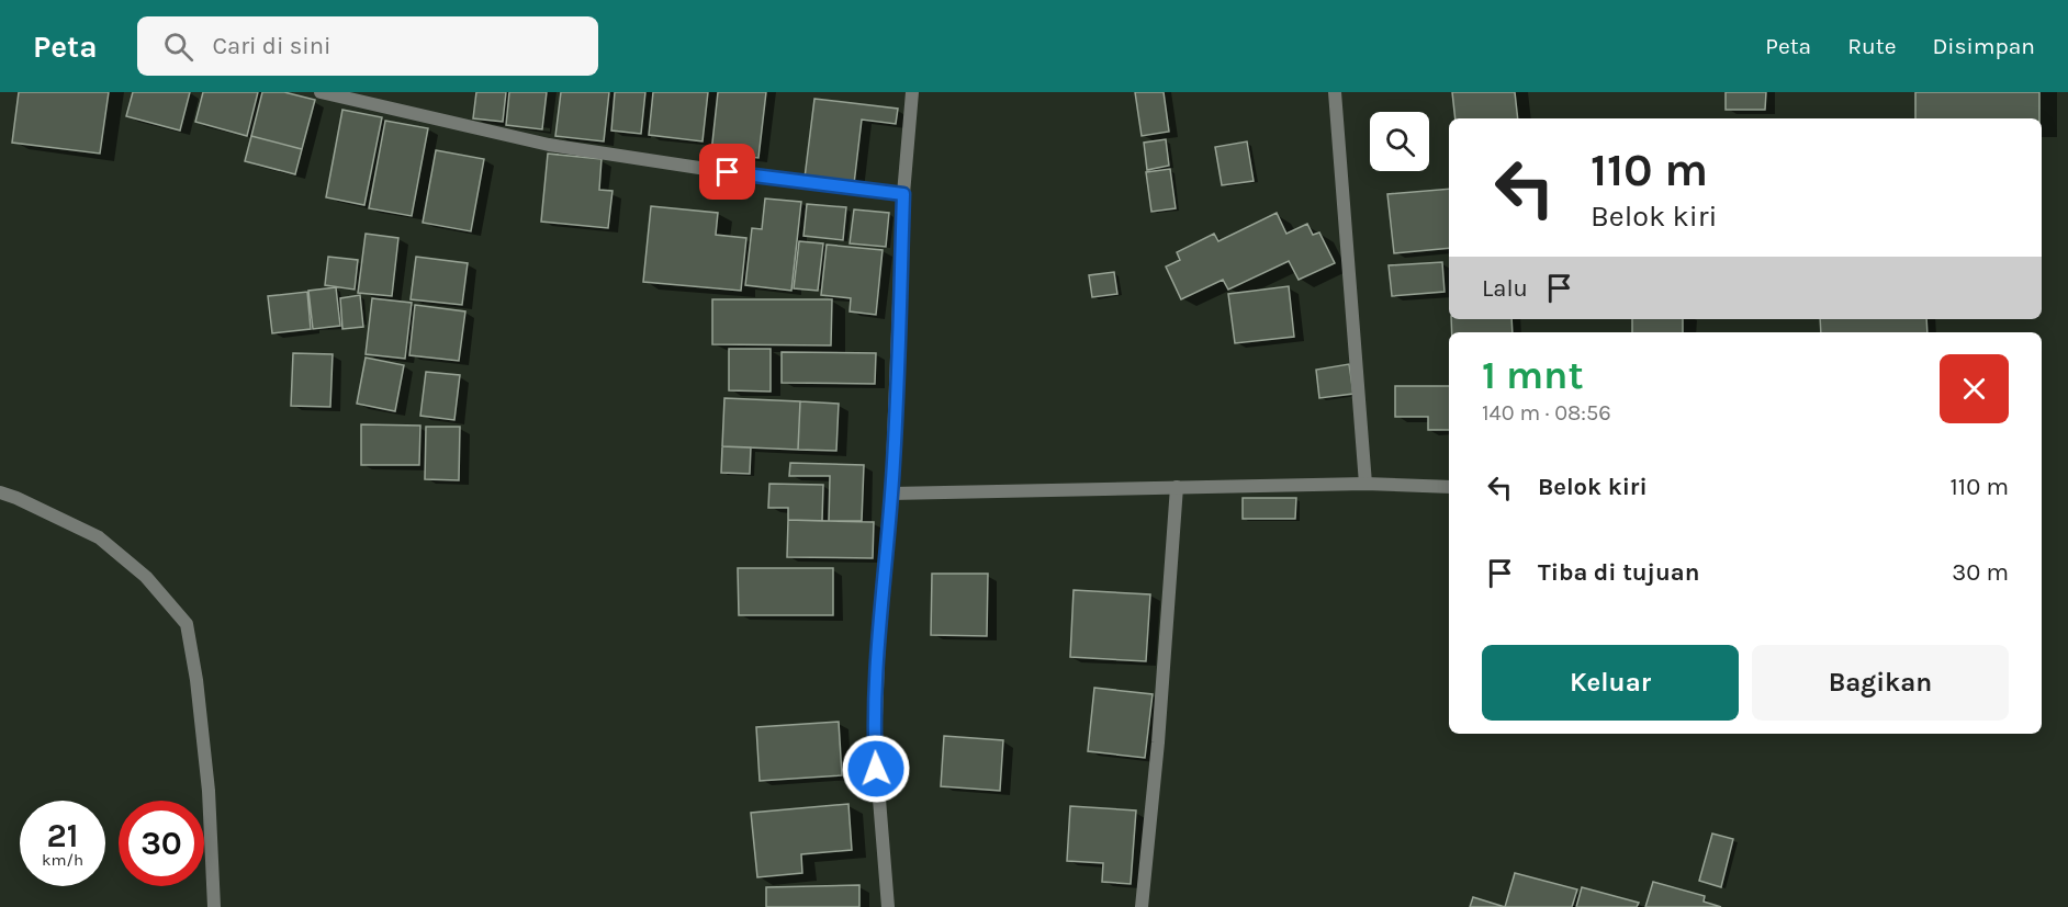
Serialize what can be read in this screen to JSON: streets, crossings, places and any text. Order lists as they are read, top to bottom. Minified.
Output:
{"page":{"header":"Peta","search":"Cari di sini","nav":["Peta","Rute","Disimpan"],"turn":["110 m","Belok kiri"],"then":"Lalu","heading":["1 mnt","140 m · 08:56"],"list":[{"name":"Belok kiri","value":"110 m"},{"name":"Tiba di tujuan","value":"30 m"}],"buttons":["Keluar","Bagikan"],"speed":"21 km/h","limit":"30"}}
